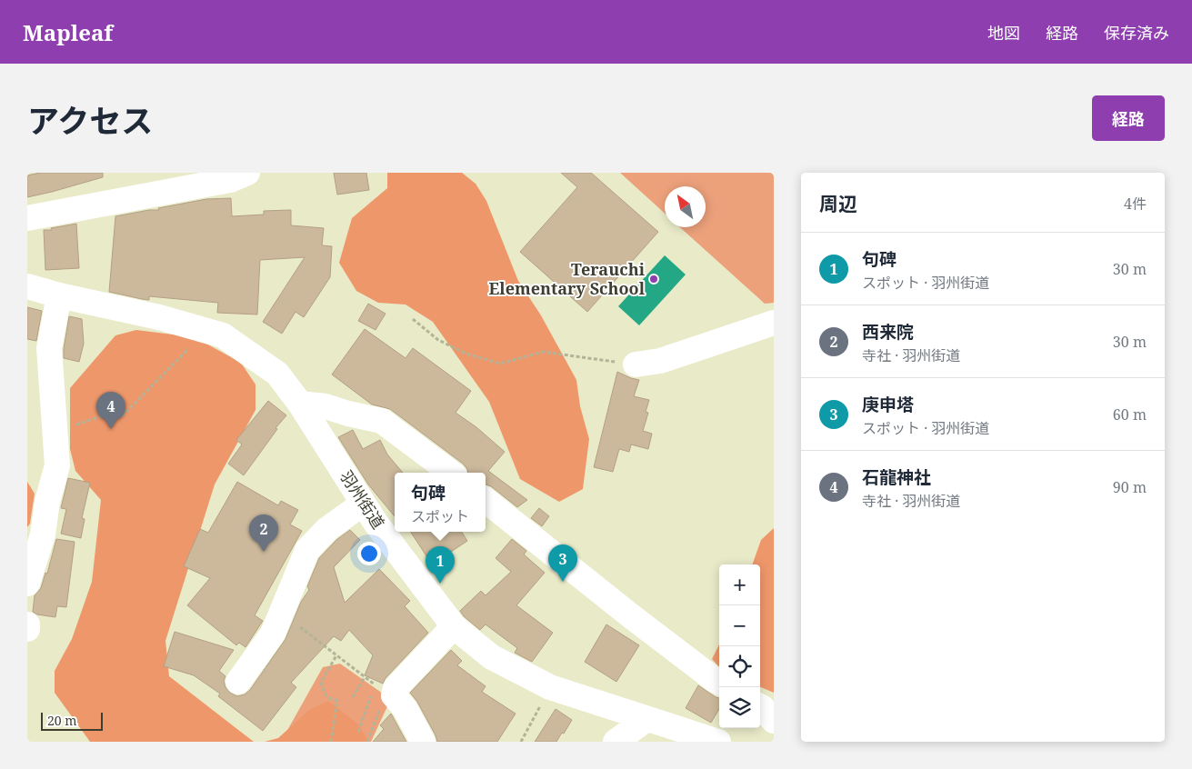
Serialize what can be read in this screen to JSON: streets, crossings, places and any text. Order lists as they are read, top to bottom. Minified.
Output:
{"streets":{"street":["羽州街道"]},"places":["Terauchi Elementary School"],"scale_bar":"20 m","north":"top left","page":{"header":"Mapleaf","nav":["地図","経路","保存済み"],"title":"アクセス","buttons":"経路","heading":["周辺","4件"],"list":[{"mark":"1","name":"句碑","note":"スポット · 羽州街道","value":"30 m"},{"mark":"2","name":"西来院","note":"寺社 · 羽州街道","value":"30 m"},{"mark":"3","name":"庚申塔","note":"スポット · 羽州街道","value":"60 m"},{"mark":"4","name":"石龍神社","note":"寺社 · 羽州街道","value":"90 m"}],"pins":["4","2","3","1"],"popup":["句碑","スポット"],"map_buttons":["+","−"],"scale":"20 m"}}
